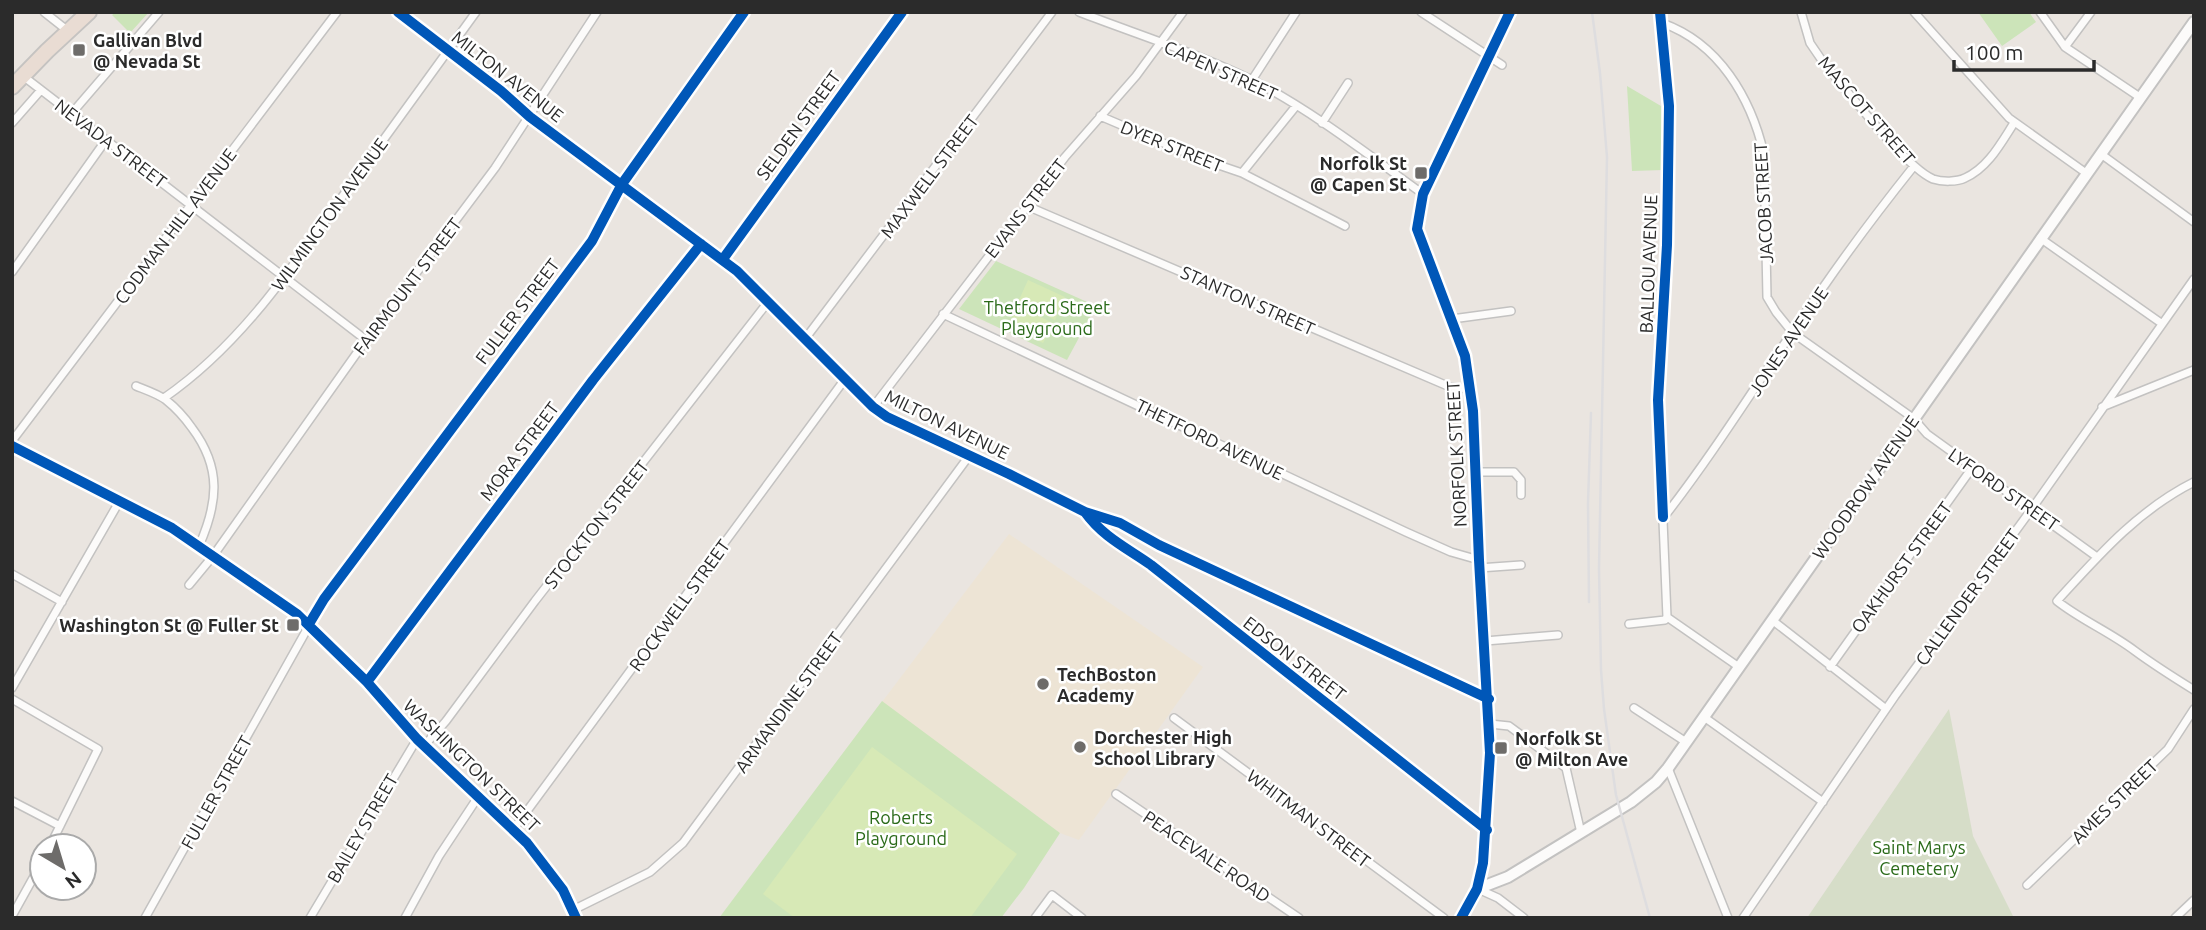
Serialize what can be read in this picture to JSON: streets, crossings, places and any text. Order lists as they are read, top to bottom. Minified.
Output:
{"streets":{"street":["CAPEN STREET","MILTON AVENUE","MASCOT STREET","SELDEN STREET","NEVADA STREET","DYER STREET","MAXWELL STREET","JACOB STREET","EVANS STREET","WILMINGTON AVENUE","CODMAN HILL AVENUE","BALLOU AVENUE","FAIRMOUNT STREET","STANTON STREET","FULLER STREET","JONES AVENUE","THETFORD AVENUE","MORA STREET","NORFOLK STREET","WOODROW AVENUE","LYFORD STREET","STOCKTON STREET","OAKHURST STREET","CALLENDER STREET","ROCKWELL STREET","EDSON STREET","ARMANDINE STREET","WASHINGTON STREET","AMES STREET","WHITMAN STREET","BAILEY STREET","PEACEVALE ROAD"]},"crossings":[["CAPEN STREET","DYER STREET"],["CAPEN STREET","EVANS STREET"],["CAPEN STREET","NORFOLK STREET"],["MILTON AVENUE","SELDEN STREET"],["MILTON AVENUE","MAXWELL STREET"],["MILTON AVENUE","EVANS STREET"],["MILTON AVENUE","WILMINGTON AVENUE"],["MILTON AVENUE","FAIRMOUNT STREET"],["MILTON AVENUE","FULLER STREET"],["MILTON AVENUE","MORA STREET"],["MILTON AVENUE","NORFOLK STREET"],["MILTON AVENUE","STOCKTON STREET"],["MILTON AVENUE","ROCKWELL STREET"],["MILTON AVENUE","EDSON STREET"],["MILTON AVENUE","ARMANDINE STREET"],["MASCOT STREET","JONES AVENUE"],["NEVADA STREET","WILMINGTON AVENUE"],["NEVADA STREET","CODMAN HILL AVENUE"],["NEVADA STREET","FAIRMOUNT STREET"],["DYER STREET","EVANS STREET"],["JACOB STREET","BALLOU AVENUE"],["JACOB STREET","JONES AVENUE"],["JACOB STREET","WOODROW AVENUE"],["JACOB STREET","LYFORD STREET"],["EVANS STREET","STANTON STREET"],["EVANS STREET","THETFORD AVENUE"],["CODMAN HILL AVENUE","WASHINGTON STREET"],["BALLOU AVENUE","JONES AVENUE"],["FAIRMOUNT STREET","WASHINGTON STREET"],["STANTON STREET","NORFOLK STREET"],["FULLER STREET","WASHINGTON STREET"],["THETFORD AVENUE","NORFOLK STREET"],["MORA STREET","WASHINGTON STREET"],["NORFOLK STREET","WOODROW AVENUE"],["NORFOLK STREET","EDSON STREET"],["WOODROW AVENUE","LYFORD STREET"],["LYFORD STREET","OAKHURST STREET"],["LYFORD STREET","CALLENDER STREET"],["STOCKTON STREET","WASHINGTON STREET"],["STOCKTON STREET","BAILEY STREET"],["ROCKWELL STREET","WASHINGTON STREET"],["ARMANDINE STREET","WASHINGTON STREET"],["WASHINGTON STREET","BAILEY STREET"]],"parks":["Thetford Street Playground","Roberts Playground","Saint Marys Cemetery"],"places":{"transit":["Gallivan Blvd @ Nevada St","Norfolk St @ Capen St","Washington St @ Fuller St","Norfolk St @ Milton Ave"],"other":["TechBoston Academy","Dorchester High School Library"]},"scale_bar":"100 m","north":"bottom right"}
